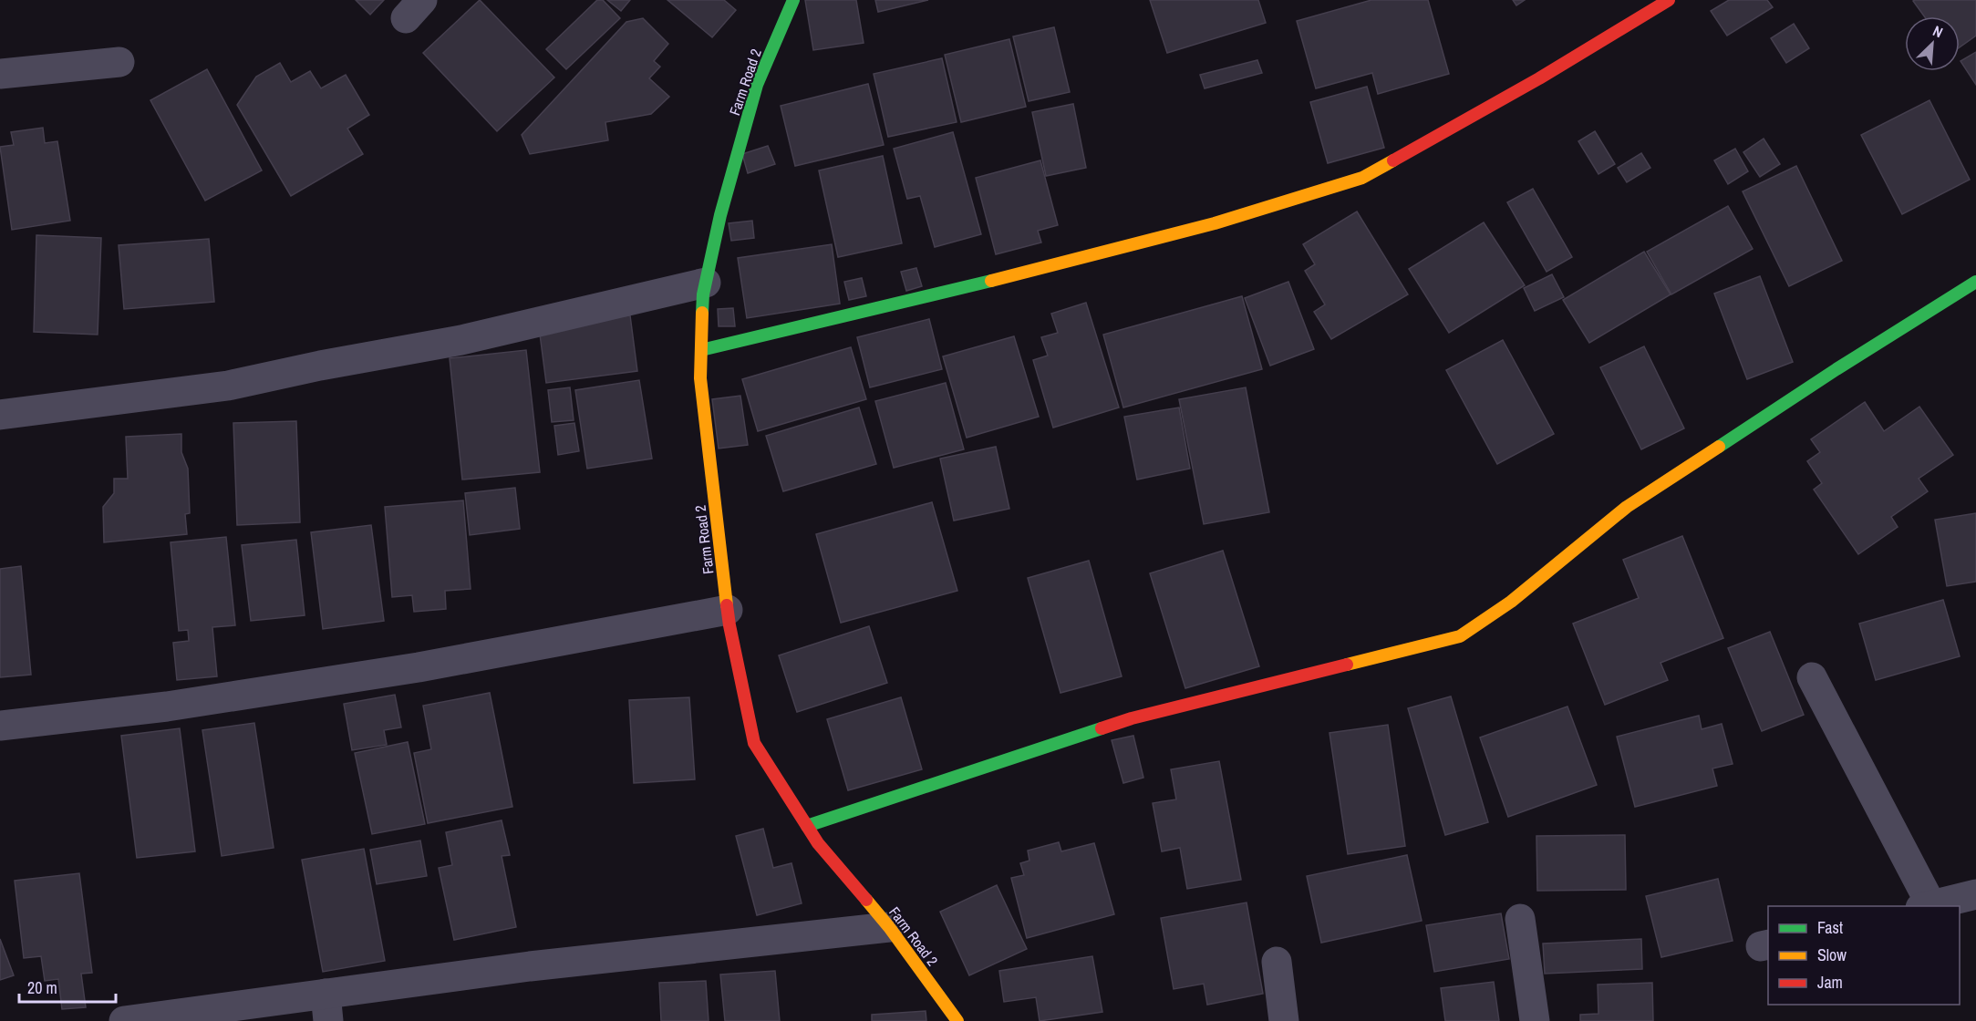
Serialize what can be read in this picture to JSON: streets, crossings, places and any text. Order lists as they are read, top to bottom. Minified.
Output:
{"streets":{"street":["Farm Road 2"]},"legend":["Fast","Slow","Jam"],"scale_bar":"20 m","north":"top right"}
